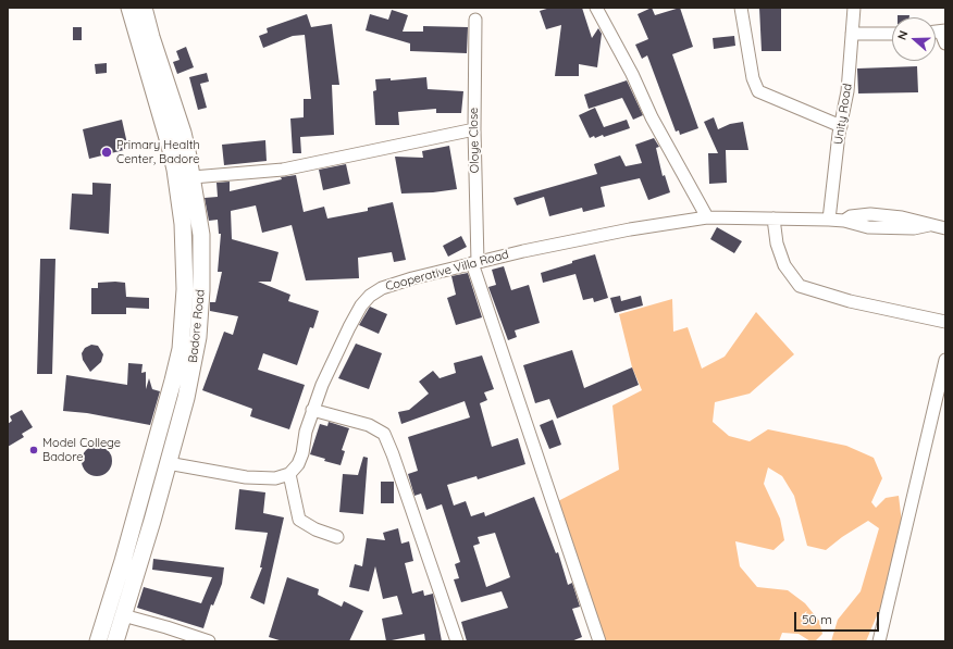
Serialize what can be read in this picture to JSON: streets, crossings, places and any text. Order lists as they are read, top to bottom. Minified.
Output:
{"streets":{"main road":["Badore Road"],"street":["Unity Road","Oloye Close","Cooperative Villa Road"]},"crossings":[["Unity Road","Cooperative Villa Road"],["Oloye Close","Cooperative Villa Road"]],"places":["Primary Health Center, Badore","Model College Badore"],"scale_bar":"50 m","north":"left"}
